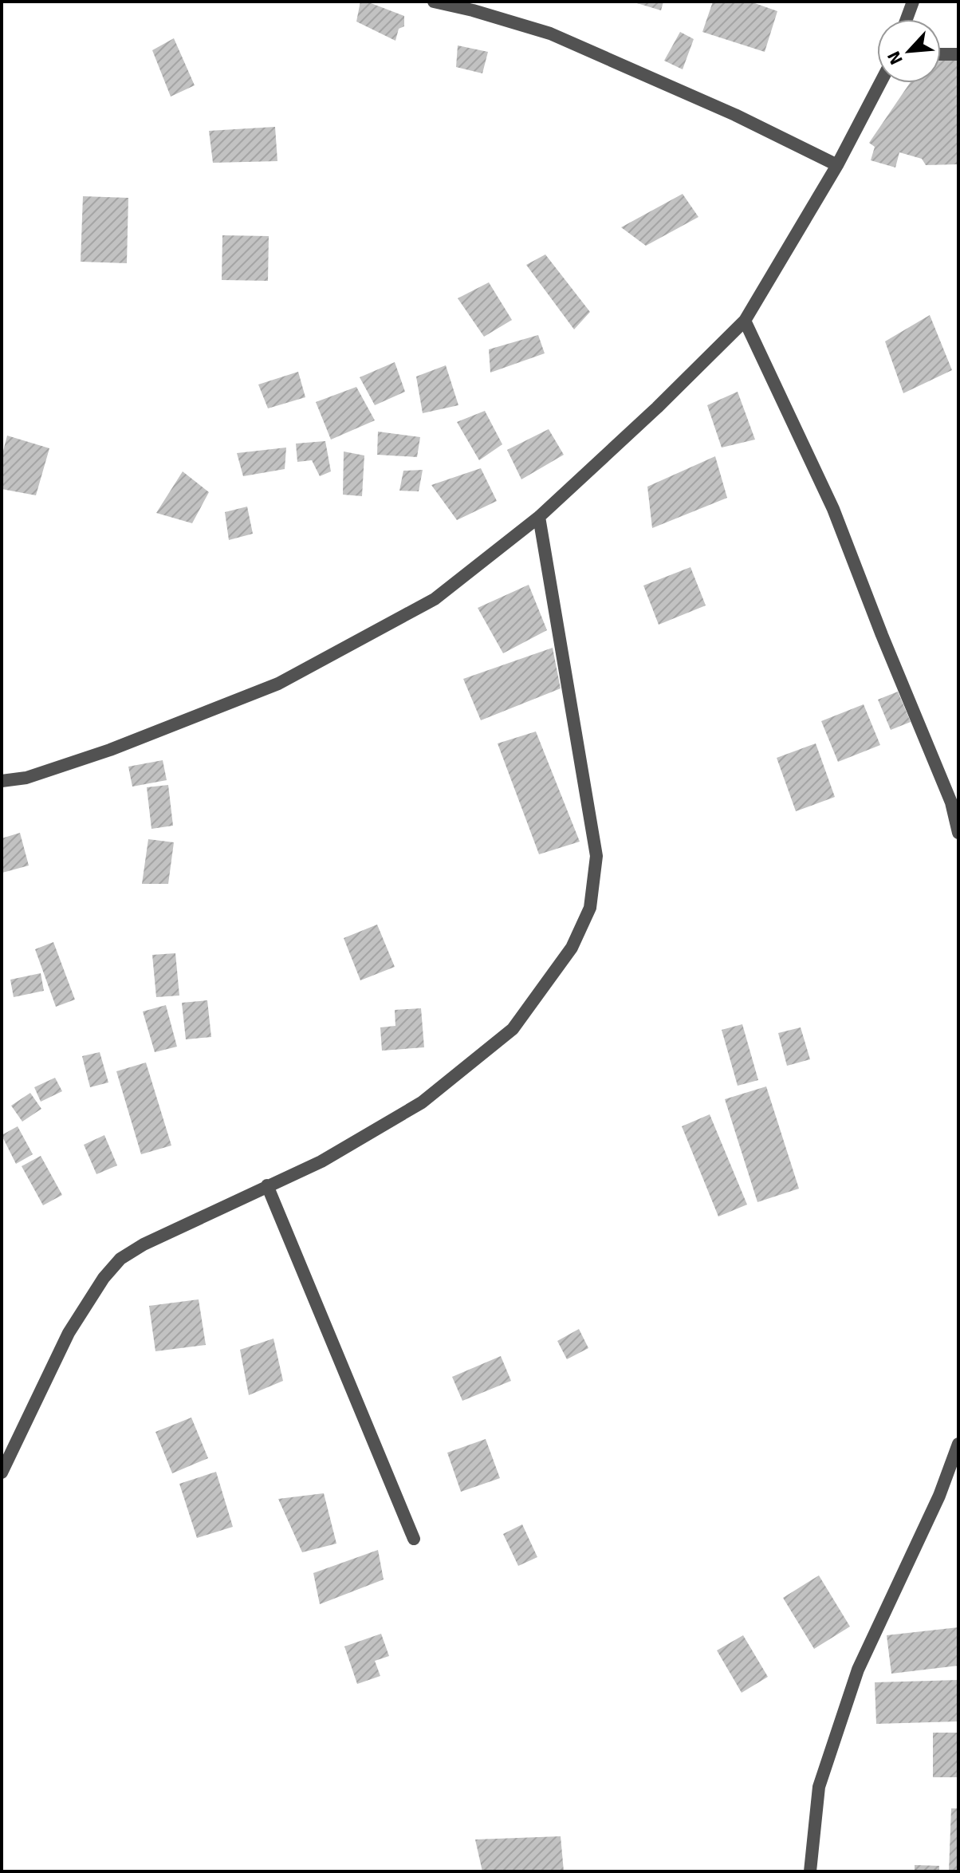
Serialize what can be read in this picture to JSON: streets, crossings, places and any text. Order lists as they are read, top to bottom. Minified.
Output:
{"north":"bottom left"}
